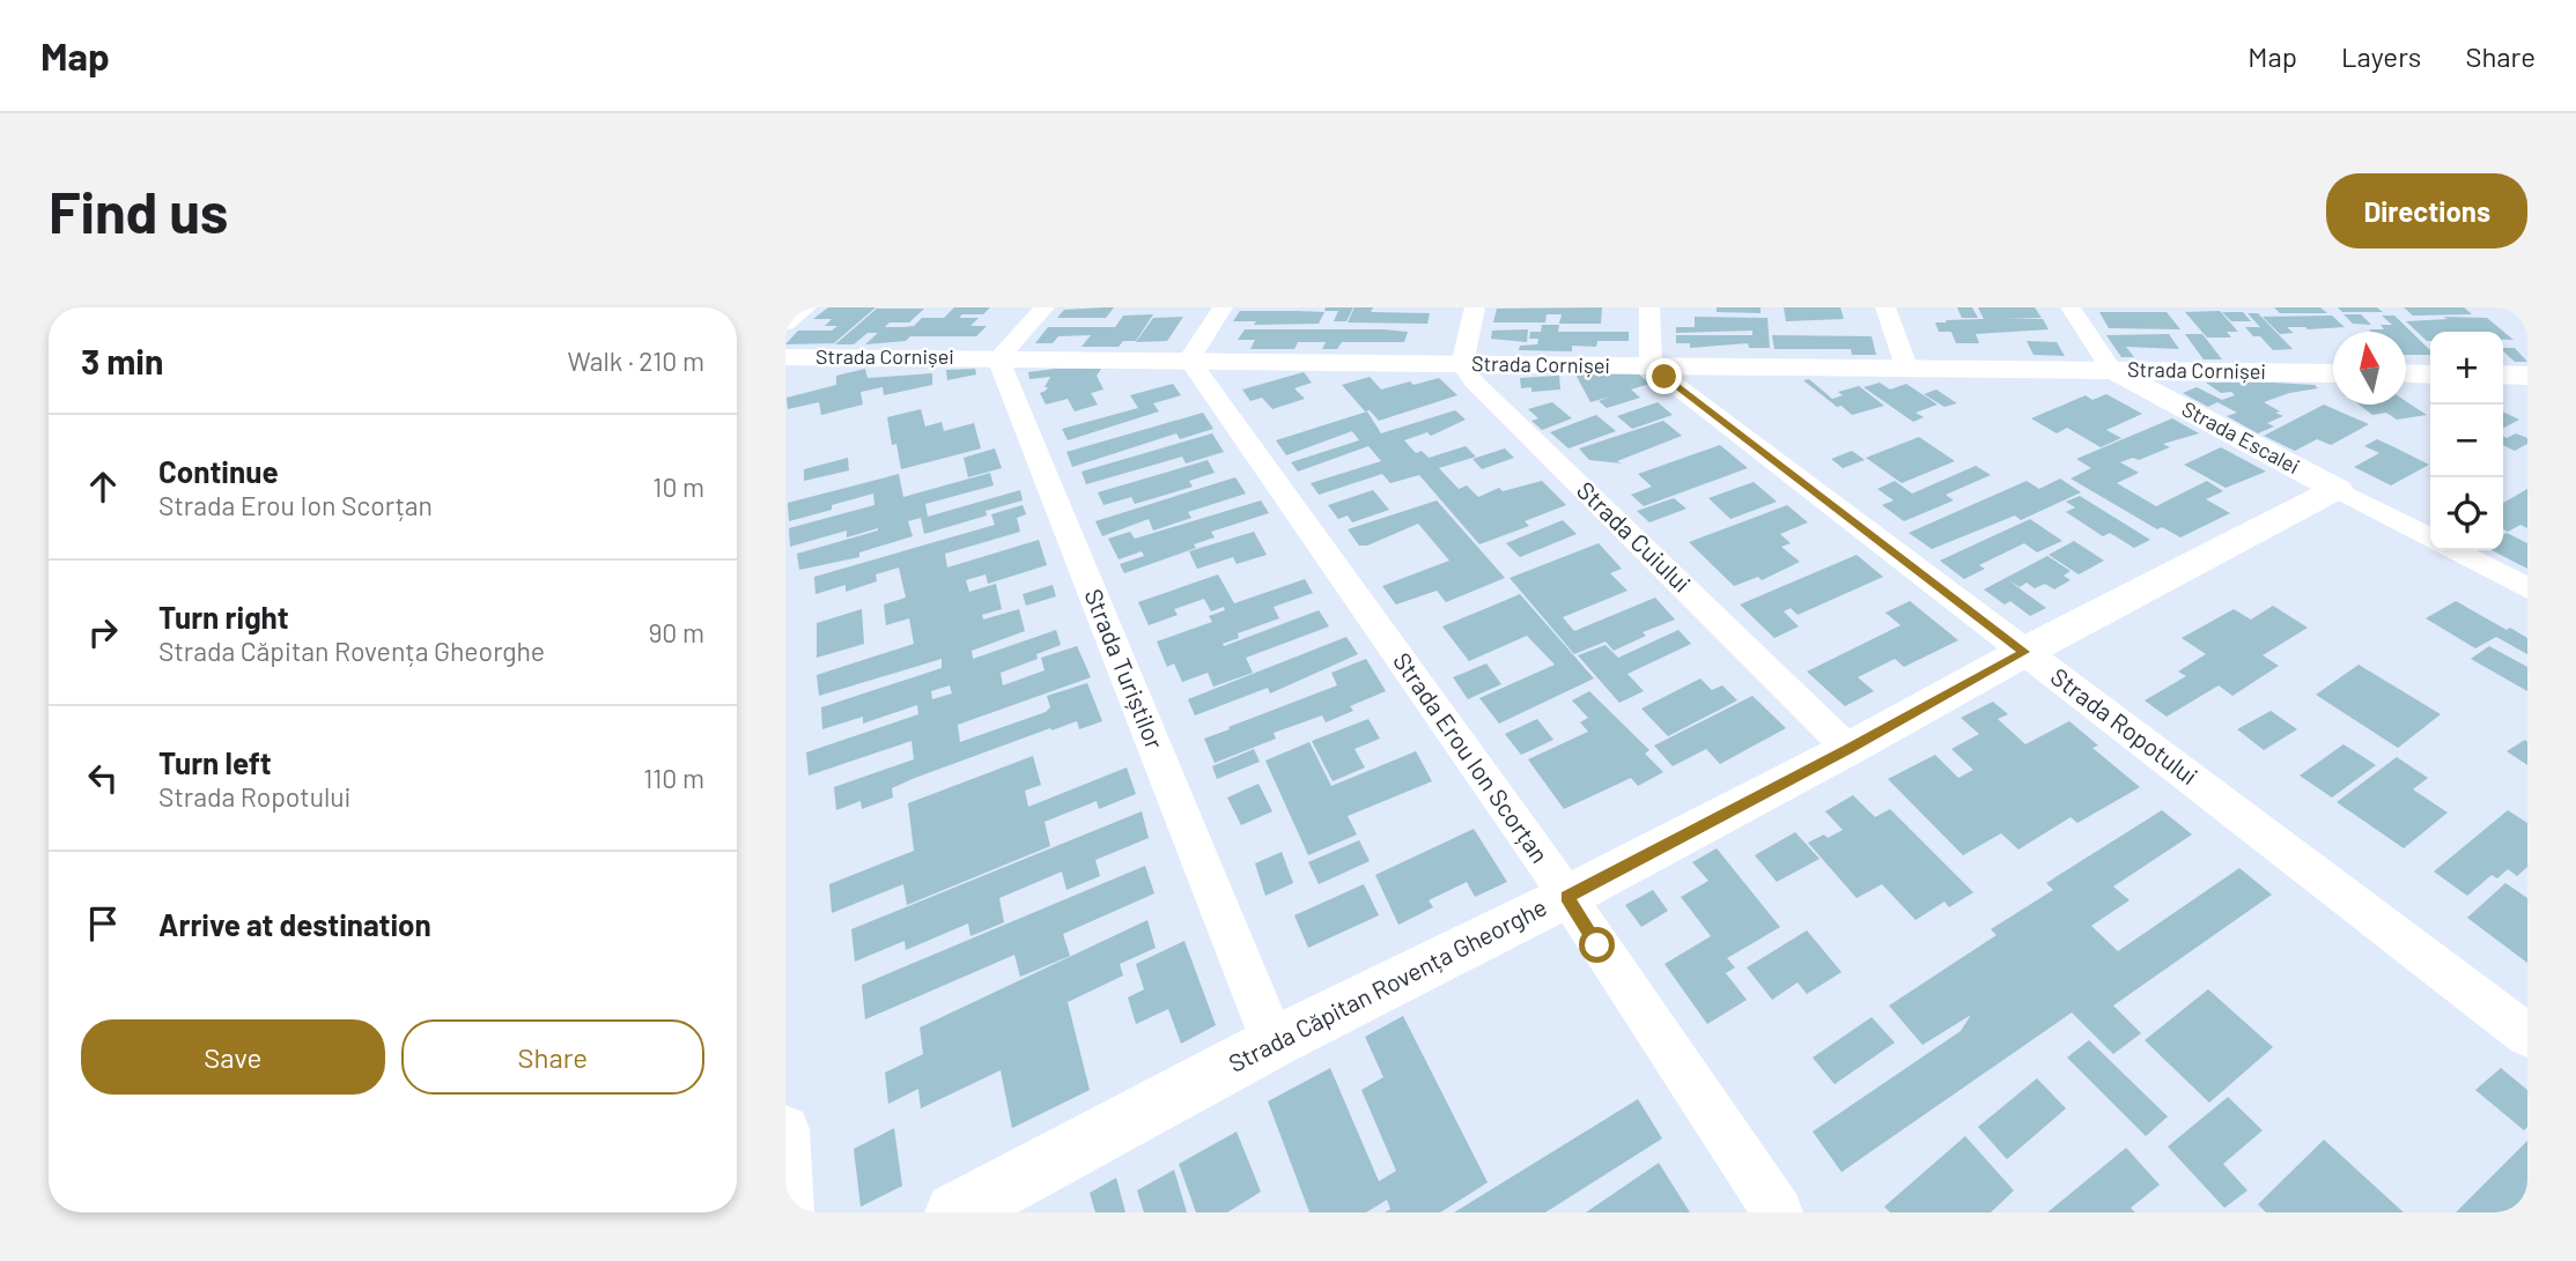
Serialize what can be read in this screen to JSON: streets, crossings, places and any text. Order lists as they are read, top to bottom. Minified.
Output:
{"streets":{"street":["Strada Cornișei","Strada Escalei","Strada Cuiului","Strada Turiștilor","Strada Ropotului","Strada Erou Ion Scorțan","Strada Căpitan Rovența Gheorghe"]},"crossings":[["Strada Cornișei","Strada Escalei"],["Strada Cornișei","Strada Cuiului"],["Strada Cornișei","Strada Turiștilor"],["Strada Cornișei","Strada Ropotului"],["Strada Cornișei","Strada Erou Ion Scorțan"],["Strada Escalei","Strada Căpitan Rovența Gheorghe"],["Strada Cuiului","Strada Căpitan Rovența Gheorghe"],["Strada Turiștilor","Strada Căpitan Rovența Gheorghe"],["Strada Ropotului","Strada Căpitan Rovența Gheorghe"],["Strada Erou Ion Scorțan","Strada Căpitan Rovența Gheorghe"]],"north":"top","page":{"header":"Map","nav":["Map","Layers","Share"],"buttons":["Directions",["Save","Share"]],"title":"Find us","heading":["3 min","Walk · 210 m"],"map_buttons":["+","−"],"list":[["Continue","Strada Erou Ion Scorțan","10 m"],["Turn right","Strada Căpitan Rovența Gheorghe","90 m"],["Turn left","Strada Ropotului","110 m"],"Arrive at destination"]}}
